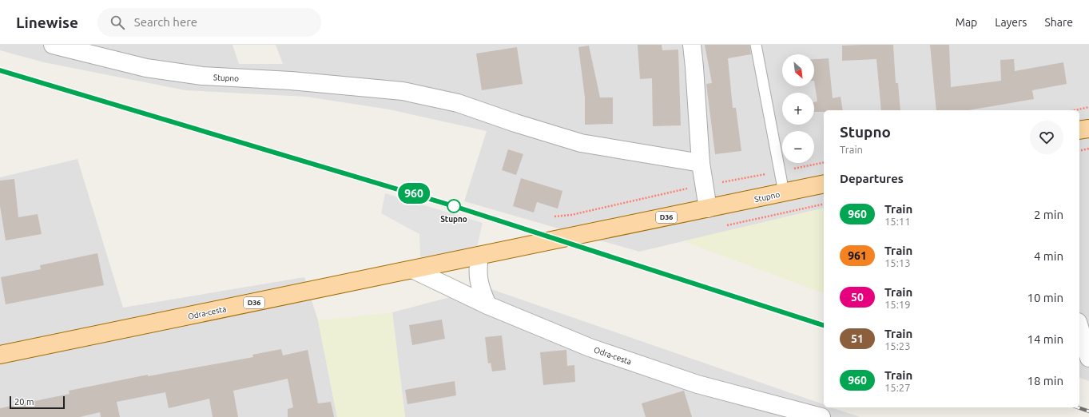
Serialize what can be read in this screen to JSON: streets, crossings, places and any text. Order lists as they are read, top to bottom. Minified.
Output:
{"streets":{"main road":["Stupno","D36","Odra-cesta"]},"crossings":[["Stupno","Odra-cesta"]],"places":["Stupno"],"scale_bar":"20 m","north":"bottom right","page":{"header":"Linewise","search":"Search here","nav":["Map","Layers","Share"],"on_map":"960","map_buttons":["+","−"],"heading":[["Stupno","Train"],"Departures"],"list":[{"mark":"960","name":"Train","note":"15:11","value":"2 min"},{"mark":"961","name":"Train","note":"15:13","value":"4 min"},{"mark":"50","name":"Train","note":"15:19","value":"10 min"},{"mark":"51","name":"Train","note":"15:23","value":"14 min"},{"mark":"960","name":"Train","note":"15:27","value":"18 min"}],"scale":"20 m"}}
